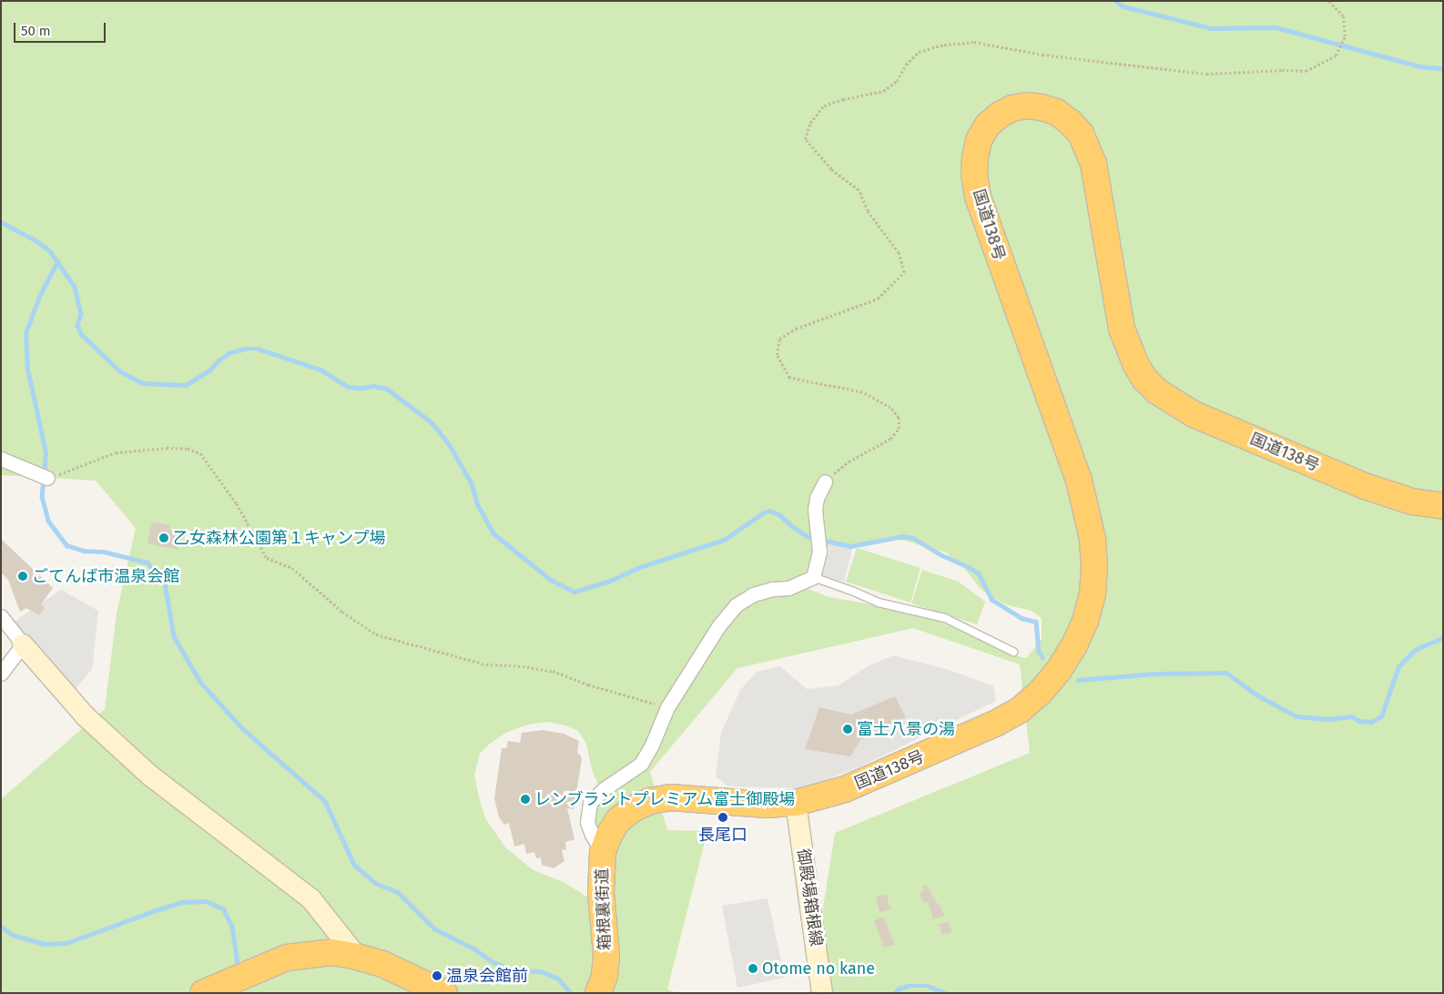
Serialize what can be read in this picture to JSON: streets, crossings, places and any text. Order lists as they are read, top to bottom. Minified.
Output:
{"streets":{"highway":["国道138号","箱根裏街道"],"street":["御殿場箱根線"]},"crossings":[["国道138号","御殿場箱根線"],["国道138号","箱根裏街道"],["御殿場箱根線","箱根裏街道"]],"places":["乙女森林公園第１キャンプ場","ごてんば市温泉会館","富士八景の湯","レンブラントプレミアム富士御殿場","長尾口","Otome no kane","温泉会館前"],"scale_bar":"50 m"}
